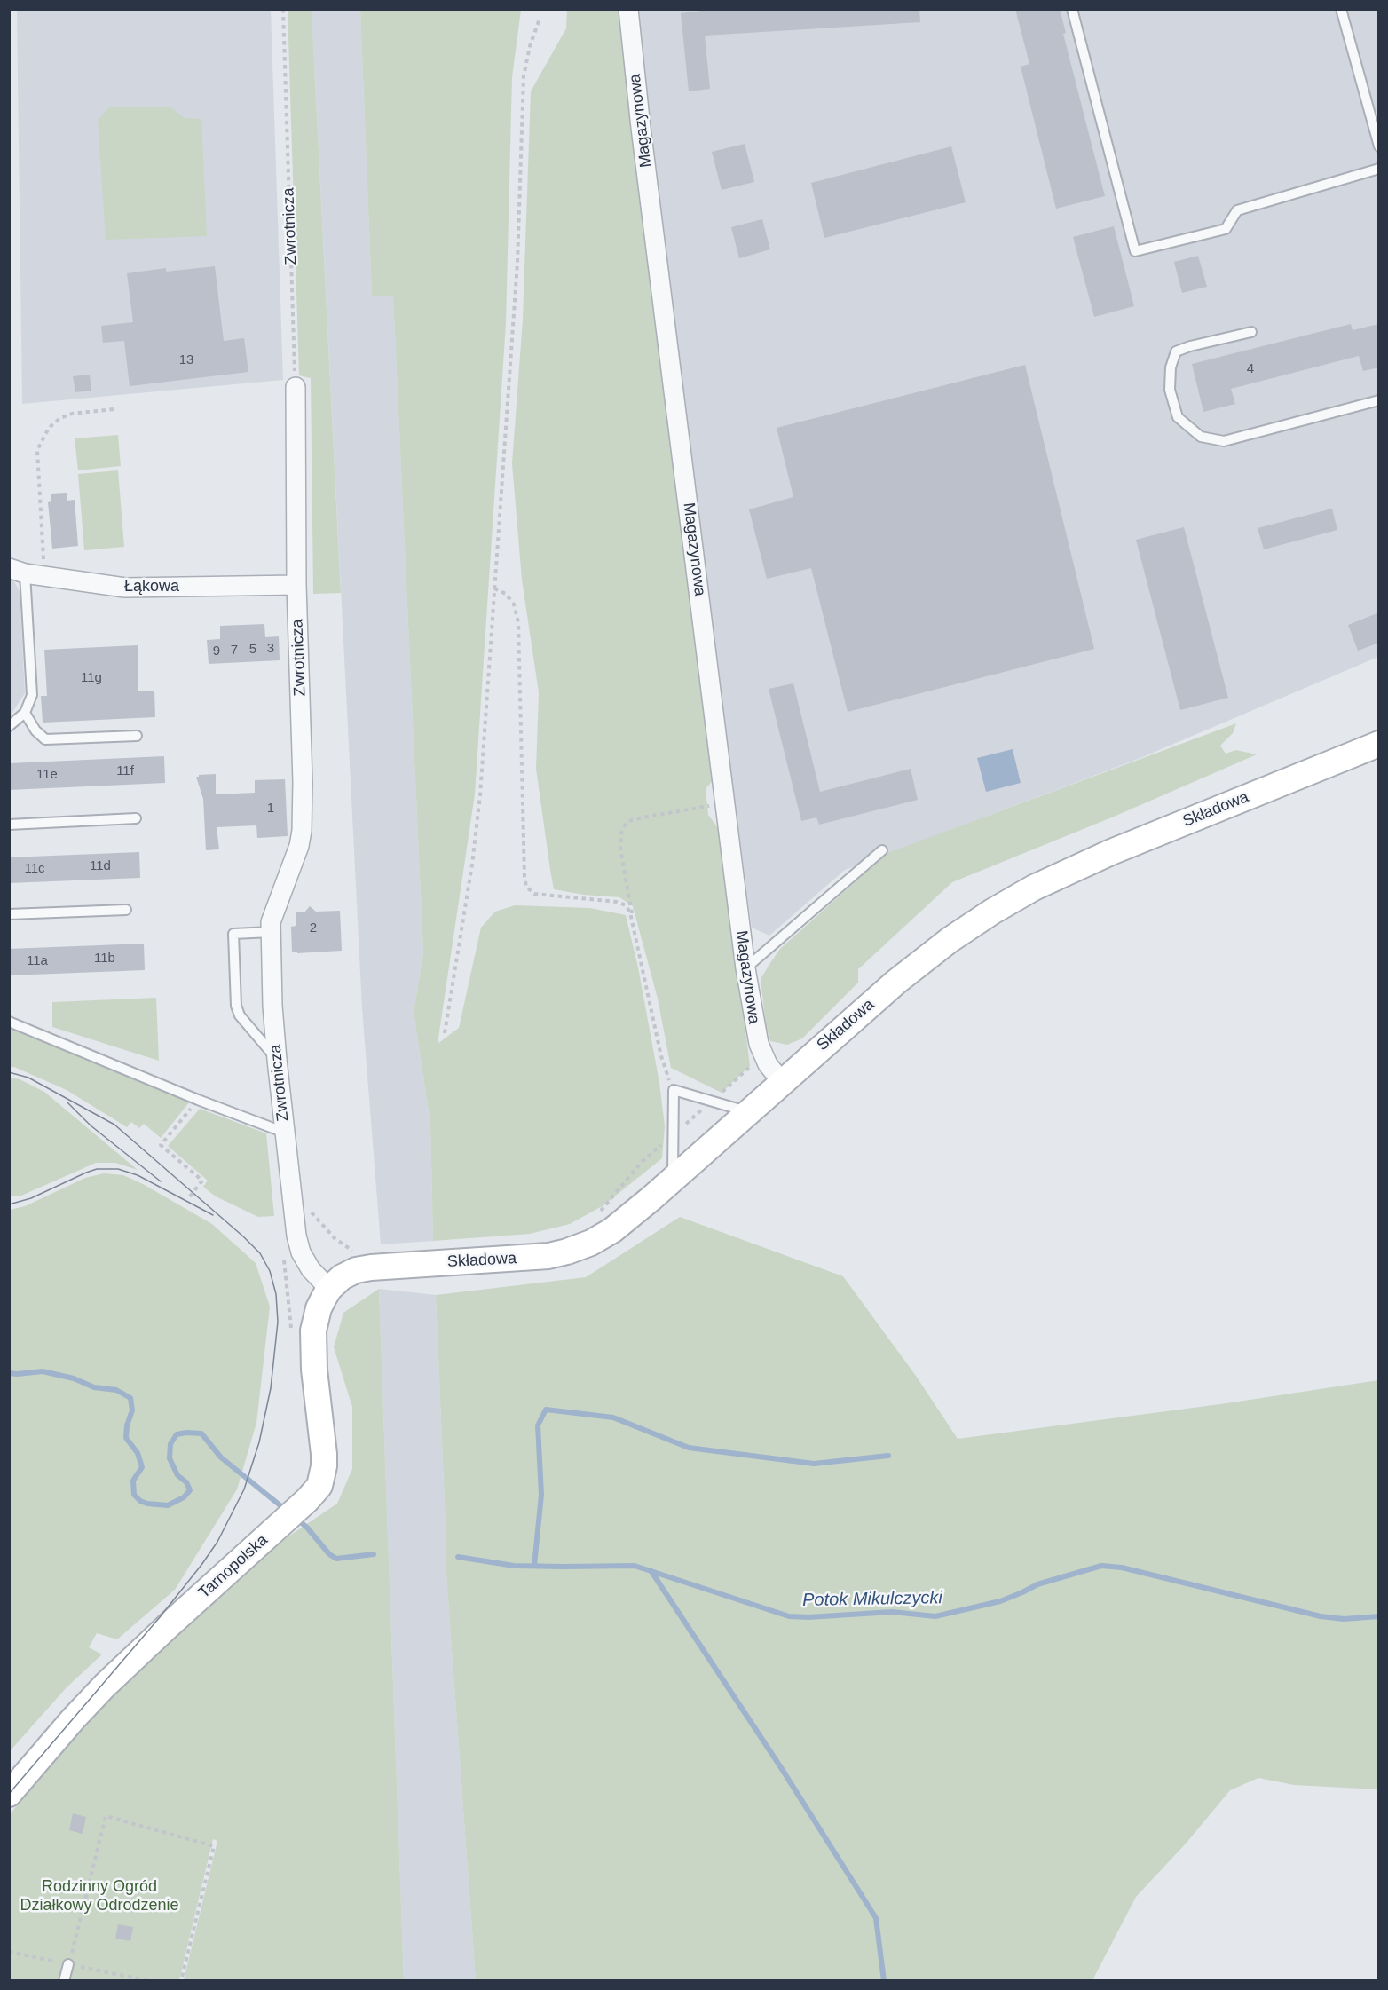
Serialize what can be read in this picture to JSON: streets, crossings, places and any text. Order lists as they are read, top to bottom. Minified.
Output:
{"streets":{"main road":["Składowa","Tarnopolska"],"street":["Magazynowa","Zwrotnicza","Łąkowa"]},"crossings":[["Magazynowa","Składowa"],["Zwrotnicza","Łąkowa"],["Zwrotnicza","Składowa"],["Zwrotnicza","Tarnopolska"],["Składowa","Tarnopolska"]],"water":["Potok Mikulczycki"],"parks":["Rodzinny Ogród Działkowy Odrodzenie"],"house_numbers":["13","4","3","5","7","9","11g","11f","11e","1","11d","11c","2","11b","11a"]}
